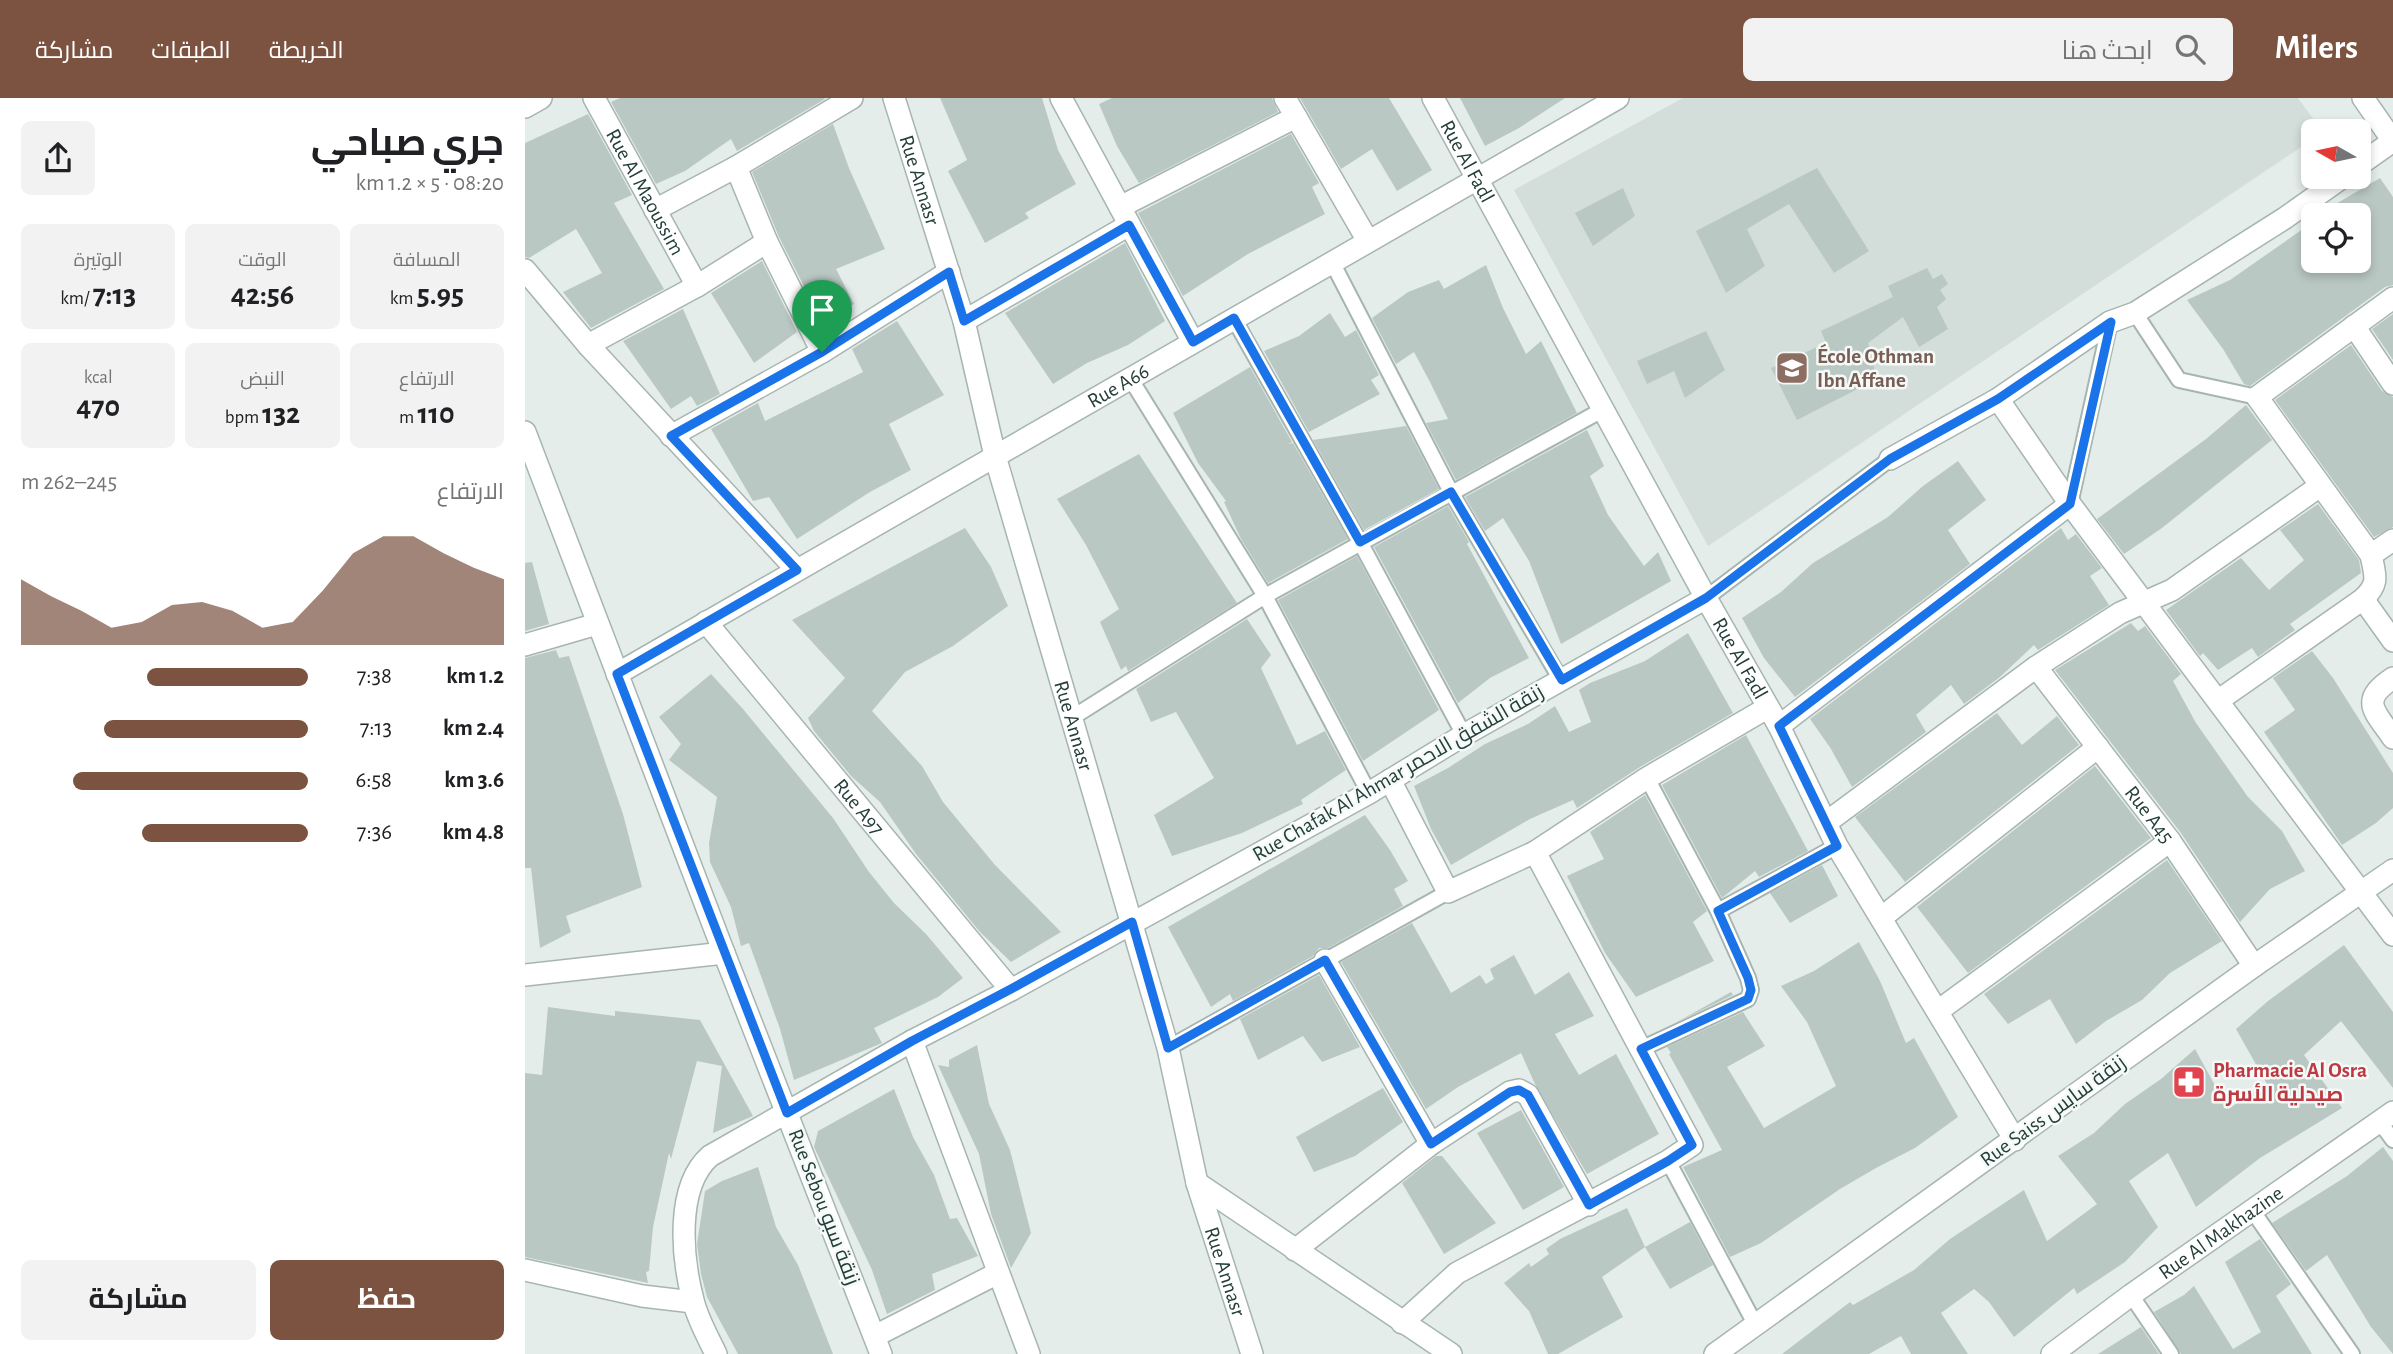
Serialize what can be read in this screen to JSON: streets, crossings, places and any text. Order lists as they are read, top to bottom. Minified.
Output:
{"streets":{"street":["Rue Al Fadl","Rue Annasr","Rue Al Maoussim","Rue A66","Rue Chafak Al Ahmar زنقة الشفق الاحمر","Rue A97","Rue A45","Rue Saiss زنقة سايس","Rue Sebou زنقة سبو","Rue Al Makhazine"]},"crossings":[["Rue Al Fadl","Rue A66"],["Rue Al Fadl","Rue Chafak Al Ahmar زنقة الشفق الاحمر"],["Rue Al Fadl","Rue Saiss زنقة سايس"],["Rue Annasr","Rue A66"],["Rue Annasr","Rue Chafak Al Ahmar زنقة الشفق الاحمر"],["Rue A66","Rue A97"],["Rue A66","Rue Sebou زنقة سبو"],["Rue Chafak Al Ahmar زنقة الشفق الاحمر","Rue A97"],["Rue Chafak Al Ahmar زنقة الشفق الاحمر","Rue Sebou زنقة سبو"],["Rue A45","Rue Saiss زنقة سايس"]],"places":{"school or university":["École Othman Ibn Affane"],"pharmacy":["Pharmacie Al Osra صيدلية الأسرة"]},"north":"left","page":{"header":"Milers","search":"ابحث هنا","nav":["الخريطة","الطبقات","مشاركة"],"heading":["جري صباحي","08:20 · 5 × 1.2 km"],"stats":[["المسافة","5.95 km"],["الوقت","42:56"],["الوتيرة","7:13 /km"],["الارتفاع","110 m"],["النبض","132 bpm"],["kcal","470"]],"chart":["الارتفاع","245–262 m"],"list":[{"name":"1.2 km","note":"7:38"},{"name":"2.4 km","note":"7:13"},{"name":"3.6 km","note":"6:58"},{"name":"4.8 km","note":"7:36"}],"buttons":["حفظ","مشاركة"]}}
